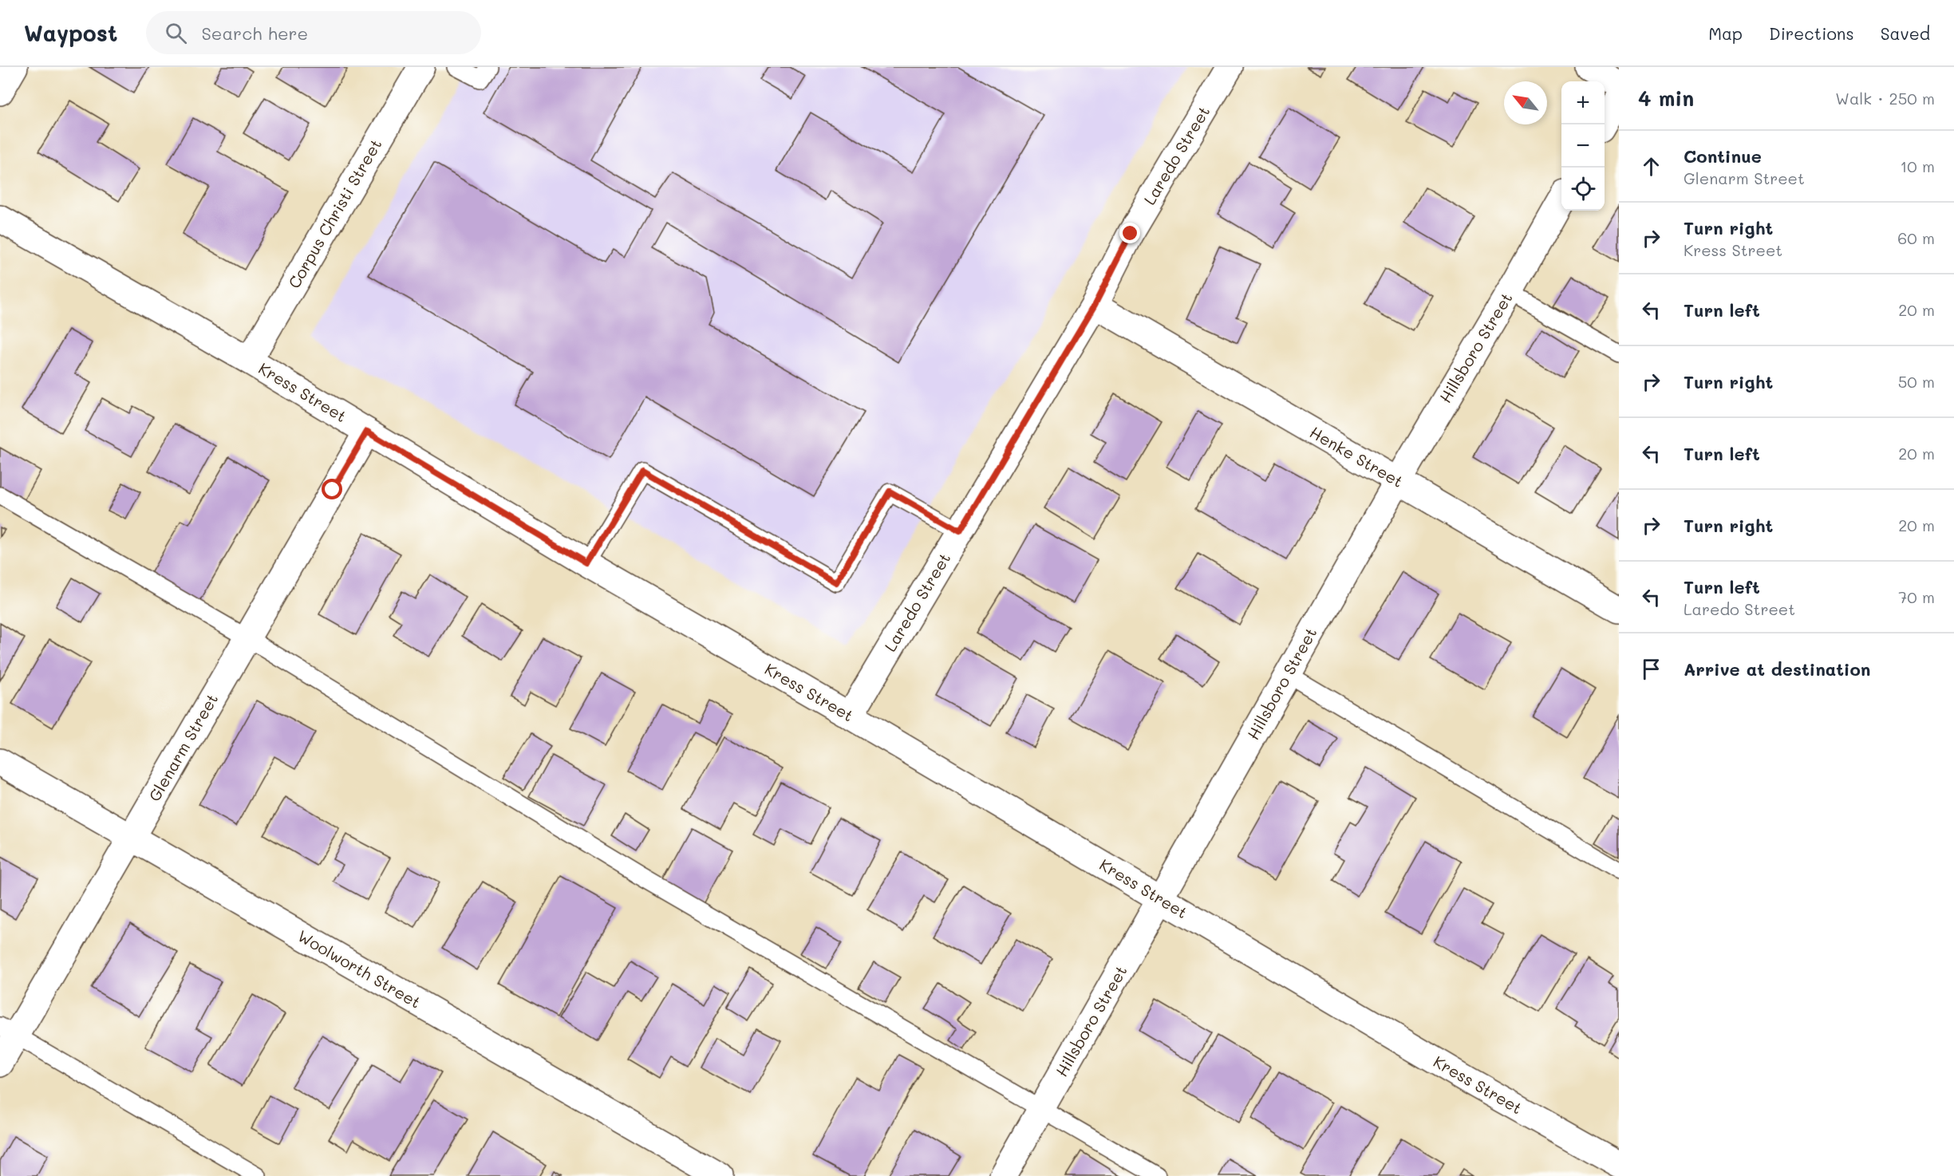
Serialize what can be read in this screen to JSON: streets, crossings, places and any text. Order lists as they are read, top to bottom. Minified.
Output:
{"streets":{"street":["Laredo Street","Corpus Christi Street","Hillsboro Street","Kress Street","Henke Street","Glenarm Street","Woolworth Street"]},"crossings":[["Laredo Street","Kress Street"],["Laredo Street","Henke Street"],["Corpus Christi Street","Kress Street"],["Hillsboro Street","Kress Street"],["Hillsboro Street","Henke Street"],["Kress Street","Glenarm Street"],["Glenarm Street","Woolworth Street"]],"north":"top left","page":{"header":"Waypost","search":"Search here","nav":["Map","Directions","Saved"],"heading":["4 min","Walk · 250 m"],"map_buttons":["+","−"],"list":[["Continue","Glenarm Street","10 m"],["Turn right","Kress Street","60 m"],["Turn left","20 m"],["Turn right","50 m"],["Turn left","20 m"],["Turn right","20 m"],["Turn left","Laredo Street","70 m"],"Arrive at destination"]}}
